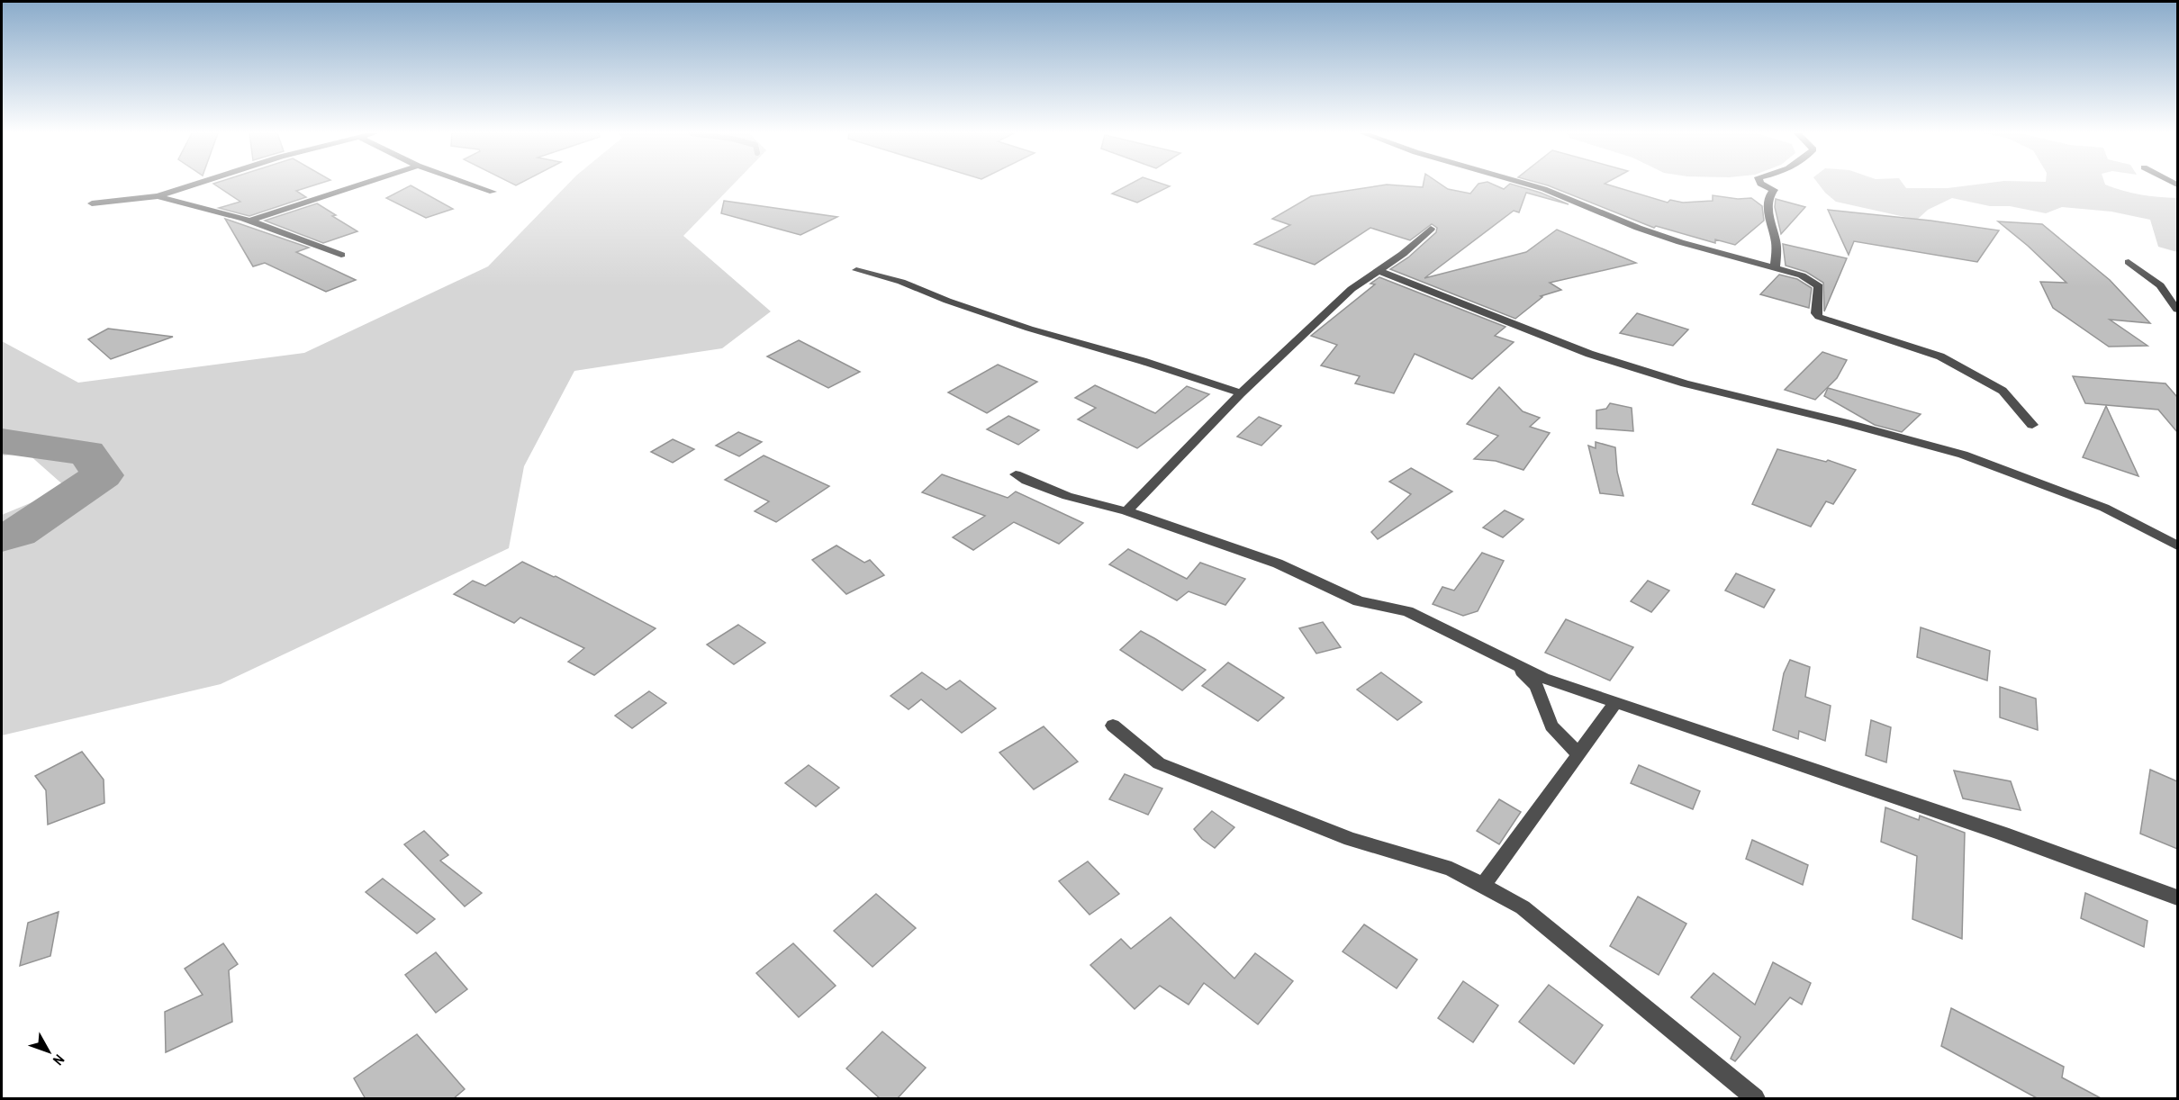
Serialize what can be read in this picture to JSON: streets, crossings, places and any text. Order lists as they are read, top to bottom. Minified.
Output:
{"north":"bottom right"}
